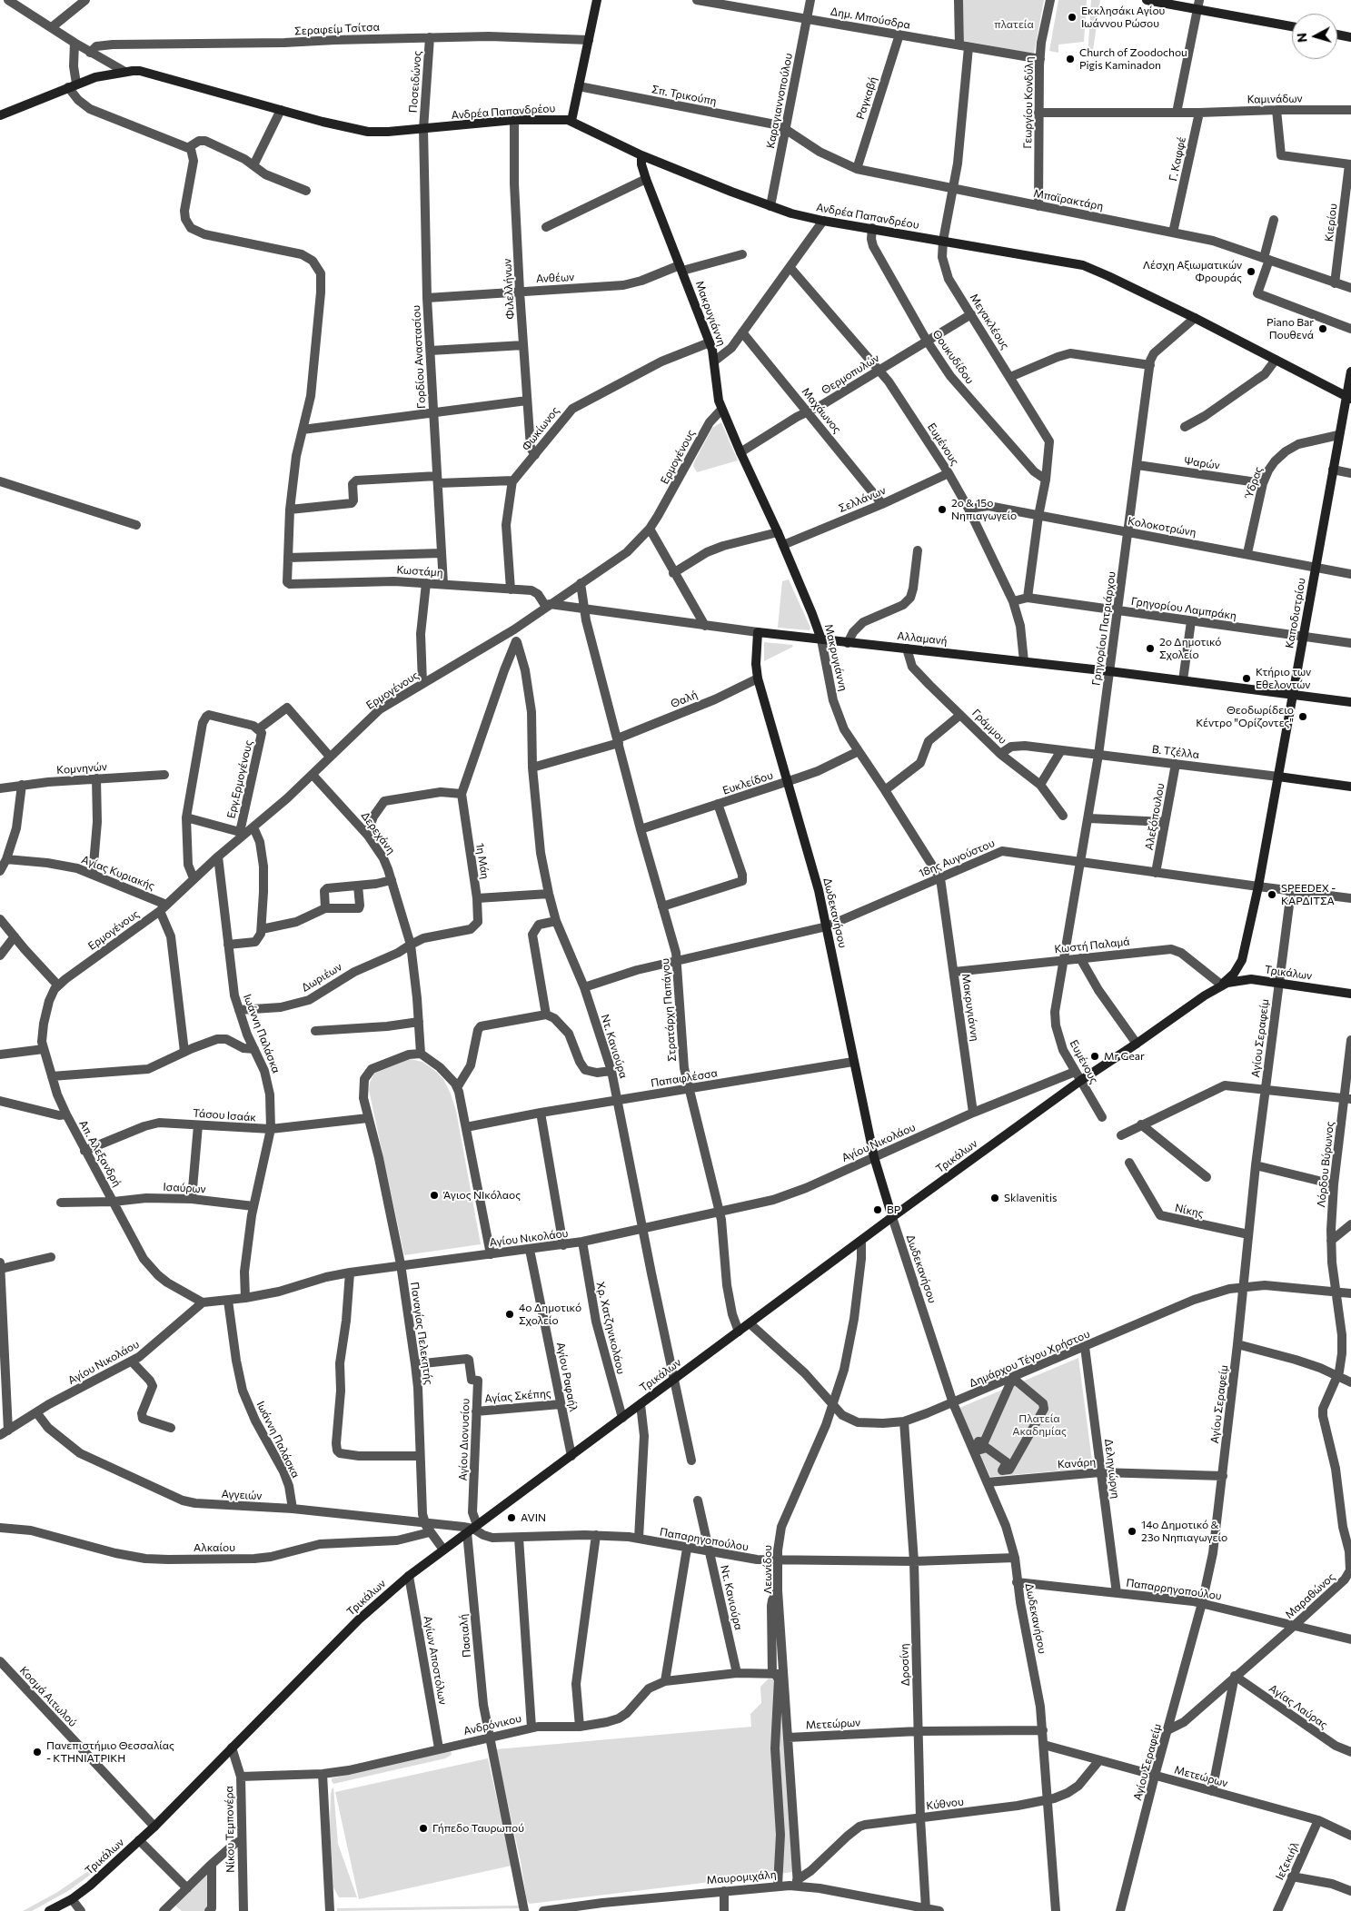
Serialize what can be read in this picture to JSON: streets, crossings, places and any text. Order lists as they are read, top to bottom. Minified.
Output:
{"streets":{"main road":["Ανδρέα Παπανδρέου","Μακρυγιάννη","Καποδιστρίου","Αλλαμανή","Β. Τζέλλα","Δωδεκανήσου","Τρικάλων"],"street":["Δημ. Μπούσδρα","Σεραφείμ Τσίτσα","Ποσειδώνος","Σπ. Τρικούπη","Ραγκαβή","Καμινάδων","Καραγιαννοπούλου","Γεωργίου Κονδύλη","Γ. Καφφέ","Μπαϊρακτάρη","Κιερίου","Ανθέων","Φιλελλήνων","Μεγακλέους","Γορδίου Αναστασίου","Θουκυδίδου","Θερμοπυλών","Μαχάωνος","Φωκίωνος","Ευμένους","Ερμογένους","Ψαρών","Ύδρας","Σελλάνων","Κολοκοτρώνη","Κωστάμη","Γρηγορίου Λαμπράκη","Γρηγορίου Πατριάρχου","Θαλή","Γράμμου","Κομνηνών","Εργ.Ερμογένους","Ευκλείδου","Αλεξόπουλου","Δερεχάνη","18ης Αυγούστου","1η Μάη","Αγίας Κυριακής","Κωστή Παλαμά","Δωριέων","Στρατάρχη Παπάγου","Ιωάννη Παλάσκα","Αγίου Σεραφείμ","Ντ. Κανιούρα","Παπαφλέσσα","Τάσου Ισαάκ","Αγίου Νικολάου","Απ. Αλεξανδρή","Λόρδου Βύρωνος","Ισαύρων","Νίκης","Χρ. Χατζηνικολάου","Παναγίας Πελεκητής","Δημάρχου Τέγου Χρήστου","Αγίου Ραφαήλ","Αγίας Σκέπης","Αγίου Διονυσίου","Κανάρη","Δεληγιώργη","Αγγειών","Παπαρηγοπούλου","Αλκαίου","Λεωνίδου","Παπαρρηγοπούλου","Μαραθώνος","Πασιαλή","Αγίων Αποστόλων","Δροσίνη","Κοσμά Αιτωλού","Αγίας Λαύρας","Μετεώρων","Ανδρόνικου","Κύθνου","Νίκου Τεμπονέρα","Ιεζεκιήλ","Μαυρομιχάλη"]},"crossings":[["Δημ. Μπούσδρα","Ραγκαβή"],["Δημ. Μπούσδρα","Καραγιαννοπούλου"],["Δημ. Μπούσδρα","Γεωργίου Κονδύλη"],["Δημ. Μπούσδρα","Μεγακλέους"],["Σεραφείμ Τσίτσα","Ποσειδώνος"],["Ποσειδώνος","Ανδρέα Παπανδρέου"],["Ποσειδώνος","Γορδίου Αναστασίου"],["Σπ. Τρικούπη","Καραγιαννοπούλου"],["Σπ. Τρικούπη","Μπαϊρακτάρη"],["Ραγκαβή","Μπαϊρακτάρη"],["Καμινάδων","Γ. Καφφέ"],["Καραγιαννοπούλου","Ανδρέα Παπανδρέου"],["Καραγιαννοπούλου","Μπαϊρακτάρη"],["Γεωργίου Κονδύλη","Μπαϊρακτάρη"],["Ανδρέα Παπανδρέου","Φιλελλήνων"],["Ανδρέα Παπανδρέου","Μακρυγιάννη"],["Ανδρέα Παπανδρέου","Μεγακλέους"],["Ανδρέα Παπανδρέου","Γορδίου Αναστασίου"],["Ανδρέα Παπανδρέου","Θουκυδίδου"],["Ανδρέα Παπανδρέου","Καποδιστρίου"],["Ανδρέα Παπανδρέου","Γρηγορίου Πατριάρχου"],["Γ. Καφφέ","Μπαϊρακτάρη"],["Μπαϊρακτάρη","Κιερίου"],["Μπαϊρακτάρη","Μεγακλέους"],["Ανθέων","Φιλελλήνων"],["Ανθέων","Μακρυγιάννη"],["Ανθέων","Γορδίου Αναστασίου"],["Φιλελλήνων","Φωκίωνος"],["Μακρυγιάννη","Θερμοπυλών"],["Μακρυγιάννη","Φωκίωνος"],["Μακρυγιάννη","Ερμογένους"],["Μακρυγιάννη","Σελλάνων"],["Μακρυγιάννη","Αλλαμανή"],["Μακρυγιάννη","Ευκλείδου"],["Μακρυγιάννη","18ης Αυγούστου"],["Μακρυγιάννη","Κωστή Παλαμά"],["Μακρυγιάννη","Αγίου Νικολάου"],["Μεγακλέους","Θουκυδίδου"],["Μεγακλέους","Θερμοπυλών"],["Μεγακλέους","Κολοκοτρώνη"],["Μεγακλέους","Γρηγορίου Λαμπράκη"],["Γορδίου Αναστασίου","Κωστάμη"],["Θουκυδίδου","Θερμοπυλών"],["Θερμοπυλών","Μαχάωνος"],["Θερμοπυλών","Ευμένους"],["Μαχάωνος","Σελλάνων"],["Ευμένους","Σελλάνων"],["Ευμένους","Κολοκοτρώνη"],["Ευμένους","Γρηγορίου Λαμπράκη"],["Ευμένους","Γρηγορίου Πατριάρχου"],["Ευμένους","Αλλαμανή"],["Ευμένους","Κωστή Παλαμά"],["Ευμένους","Τρικάλων"],["Ευμένους","Αγίου Νικολάου"],["Ερμογένους","Κωστάμη"],["Ερμογένους","Αλλαμανή"],["Ερμογένους","Εργ.Ερμογένους"],["Ερμογένους","Δερεχάνη"],["Ερμογένους","Αγίας Κυριακής"],["Ερμογένους","Στρατάρχη Παπάγου"],["Ερμογένους","Ιωάννη Παλάσκα"],["Ερμογένους","Απ. Αλεξανδρή"],["Ψαρών","Ύδρας"],["Ψαρών","Γρηγορίου Πατριάρχου"],["Ύδρας","Κολοκοτρώνη"],["Ύδρας","Καποδιστρίου"],["Κολοκοτρώνη","Καποδιστρίου"],["Κολοκοτρώνη","Γρηγορίου Πατριάρχου"],["Κωστάμη","Αλλαμανή"],["Γρηγορίου Λαμπράκη","Καποδιστρίου"],["Γρηγορίου Λαμπράκη","Γρηγορίου Πατριάρχου"],["Καποδιστρίου","Αλλαμανή"],["Καποδιστρίου","Β. Τζέλλα"],["Καποδιστρίου","18ης Αυγούστου"],["Καποδιστρίου","Κωστή Παλαμά"],["Καποδιστρίου","Τρικάλων"],["Γρηγορίου Πατριάρχου","Αλλαμανή"],["Γρηγορίου Πατριάρχου","Β. Τζέλλα"],["Γρηγορίου Πατριάρχου","18ης Αυγούστου"],["Γρηγορίου Πατριάρχου","Κωστή Παλαμά"],["Αλλαμανή","Γράμμου"],["Αλλαμανή","Δωδεκανήσου"],["Αλλαμανή","Στρατάρχη Παπάγου"],["Θαλή","Δωδεκανήσου"],["Θαλή","Στρατάρχη Παπάγου"],["Θαλή","Ντ. Κανιούρα"],["Γράμμου","Β. Τζέλλα"],["Β. Τζέλλα","Αλεξόπουλου"],["Ευκλείδου","Δωδεκανήσου"],["Ευκλείδου","Στρατάρχη Παπάγου"],["Αλεξόπουλου","18ης Αυγούστου"],["Δερεχάνη","1η Μάη"],["Δερεχάνη","Δωριέων"],["18ης Αυγούστου","Δωδεκανήσου"],["18ης Αυγούστου","Στρατάρχη Παπάγου"],["18ης Αυγούστου","Αγίου Σεραφείμ"],["18ης Αυγούστου","Ντ. Κανιούρα"],["1η Μάη","Δωριέων"],["1η Μάη","Ντ. Κανιούρα"],["Δωδεκανήσου","Τρικάλων"],["Δωδεκανήσου","Παπαφλέσσα"],["Δωδεκανήσου","Αγίου Νικολάου"],["Δωδεκανήσου","Δημάρχου Τέγου Χρήστου"],["Δωδεκανήσου","Κανάρη"],["Δωδεκανήσου","Παπαρηγοπούλου"],["Δωδεκανήσου","Παπαρρηγοπούλου"],["Δωδεκανήσου","Μετεώρων"],["Δωδεκανήσου","Κύθνου"],["Κωστή Παλαμά","Τρικάλων"],["Τρικάλων","Στρατάρχη Παπάγου"],["Τρικάλων","Αγίου Σεραφείμ"],["Τρικάλων","Ντ. Κανιούρα"],["Τρικάλων","Αγίου Νικολάου"],["Τρικάλων","Χρ. Χατζηνικολάου"],["Τρικάλων","Παναγίας Πελεκητής"],["Τρικάλων","Δημάρχου Τέγου Χρήστου"],["Τρικάλων","Αγίου Ραφαήλ"],["Τρικάλων","Αγίου Διονυσίου"],["Τρικάλων","Αγγειών"],["Τρικάλων","Παπαρηγοπούλου"],["Τρικάλων","Λεωνίδου"],["Τρικάλων","Πασιαλή"],["Τρικάλων","Αγίων Αποστόλων"],["Τρικάλων","Κοσμά Αιτωλού"],["Τρικάλων","Νίκου Τεμπονέρα"],["Δωριέων","Ιωάννη Παλάσκα"],["Στρατάρχη Παπάγου","Παπαφλέσσα"],["Στρατάρχη Παπάγου","Αγίου Νικολάου"],["Ιωάννη Παλάσκα","Τάσου Ισαάκ"],["Ιωάννη Παλάσκα","Αγίου Νικολάου"],["Ιωάννη Παλάσκα","Ισαύρων"],["Ιωάννη Παλάσκα","Αγγειών"],["Αγίου Σεραφείμ","Νίκης"],["Αγίου Σεραφείμ","Δημάρχου Τέγου Χρήστου"],["Αγίου Σεραφείμ","Κανάρη"],["Αγίου Σεραφείμ","Παπαρρηγοπούλου"],["Αγίου Σεραφείμ","Μαραθώνος"],["Αγίου Σεραφείμ","Μετεώρων"],["Ντ. Κανιούρα","Παπαφλέσσα"],["Ντ. Κανιούρα","Αγίου Νικολάου"],["Ντ. Κανιούρα","Παπαρηγοπούλου"],["Ντ. Κανιούρα","Ανδρόνικου"],["Τάσου Ισαάκ","Απ. Αλεξανδρή"],["Τάσου Ισαάκ","Παναγίας Πελεκητής"],["Αγίου Νικολάου","Απ. Αλεξανδρή"],["Αγίου Νικολάου","Χρ. Χατζηνικολάου"],["Αγίου Νικολάου","Παναγίας Πελεκητής"],["Αγίου Νικολάου","Αγίου Ραφαήλ"],["Αγίου Νικολάου","Αγγειών"],["Απ. Αλεξανδρή","Ισαύρων"],["Λόρδου Βύρωνος","Δημάρχου Τέγου Χρήστου"],["Λόρδου Βύρωνος","Μαραθώνος"],["Παναγίας Πελεκητής","Αγίου Διονυσίου"],["Παναγίας Πελεκητής","Αγγειών"],["Παναγίας Πελεκητής","Αλκαίου"],["Δημάρχου Τέγου Χρήστου","Δεληγιώργη"],["Δημάρχου Τέγου Χρήστου","Λεωνίδου"],["Δημάρχου Τέγου Χρήστου","Μαραθώνος"],["Δημάρχου Τέγου Χρήστου","Δροσίνη"],["Αγίου Ραφαήλ","Αγίας Σκέπης"],["Αγίας Σκέπης","Αγίου Διονυσίου"],["Αγίου Διονυσίου","Αγγειών"],["Αγίου Διονυσίου","Παπαρηγοπούλου"],["Αγίου Διονυσίου","Πασιαλή"],["Κανάρη","Δεληγιώργη"],["Δεληγιώργη","Παπαρρηγοπούλου"],["Αγγειών","Παπαρηγοπούλου"],["Αγγειών","Πασιαλή"],["Παπαρηγοπούλου","Λεωνίδου"],["Παπαρηγοπούλου","Πασιαλή"],["Παπαρηγοπούλου","Δροσίνη"],["Λεωνίδου","Μετεώρων"],["Λεωνίδου","Ανδρόνικου"],["Λεωνίδου","Κύθνου"],["Λεωνίδου","Μαυρομιχάλη"],["Παπαρρηγοπούλου","Μαραθώνος"],["Μαραθώνος","Αγίας Λαύρας"],["Πασιαλή","Ανδρόνικου"],["Αγίων Αποστόλων","Ανδρόνικου"],["Δροσίνη","Μετεώρων"],["Δροσίνη","Κύθνου"],["Δροσίνη","Μαυρομιχάλη"],["Μετεώρων","Κύθνου"],["Μετεώρων","Ιεζεκιήλ"],["Ανδρόνικου","Νίκου Τεμπονέρα"],["Κύθνου","Μαυρομιχάλη"]],"parks":["πλατεία","Πλατεία Ακαδημίας"],"places":["Εκκλησάκι Αγίου Ιωάννου Ρώσου","Church of Zoodochou Pigis Kaminadon","Λέσχη Αξιωματικών Φρουράς","Piano Bar Πουθενά","2ο & 15ο Νηπιαγωγείο","2ο Δημοτικό Σχολείο","Κτήριο των Εθελοντών","Θεοδωρίδειο Κέντρο \"Ορίζοντες\"","SPEEDEX - ΚΑΡΔΙΤΣΑ","Mr Gear","Άγιος ΝΙκόλαος","Sklavenitis","BP","4ο Δημοτικό Σχολείο","AVIN","14ο Δημοτικό & 23ο Νηπιαγωγείο","Πανεπιστήμιο Θεσσαλίας - ΚΤΗΝΙΑΤΡΙΚΗ","Γήπεδο Ταυρωπού"],"north":"left"}
